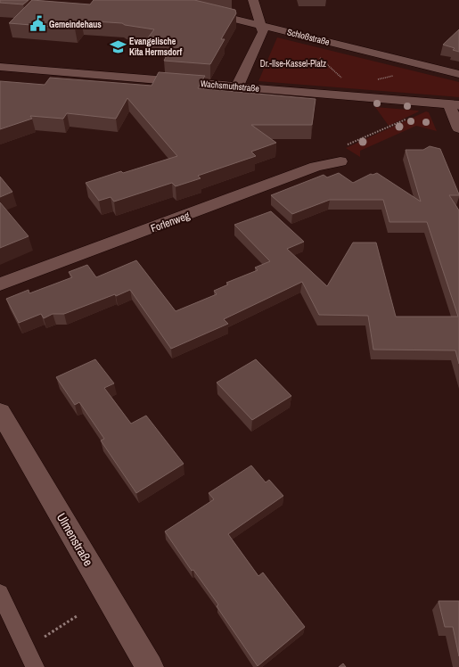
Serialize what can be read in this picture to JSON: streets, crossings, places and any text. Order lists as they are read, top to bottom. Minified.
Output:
{"streets":{"street":["Schloßstraße","Wachsmuthstraße","Forlenweg","Ulmenstraße"]},"parks":["Dr.-Ilse-Kassel-Platz"],"places":{"public building":["Gemeindehaus"],"school or university":["Evangelische Kita Hermsdorf"]}}
